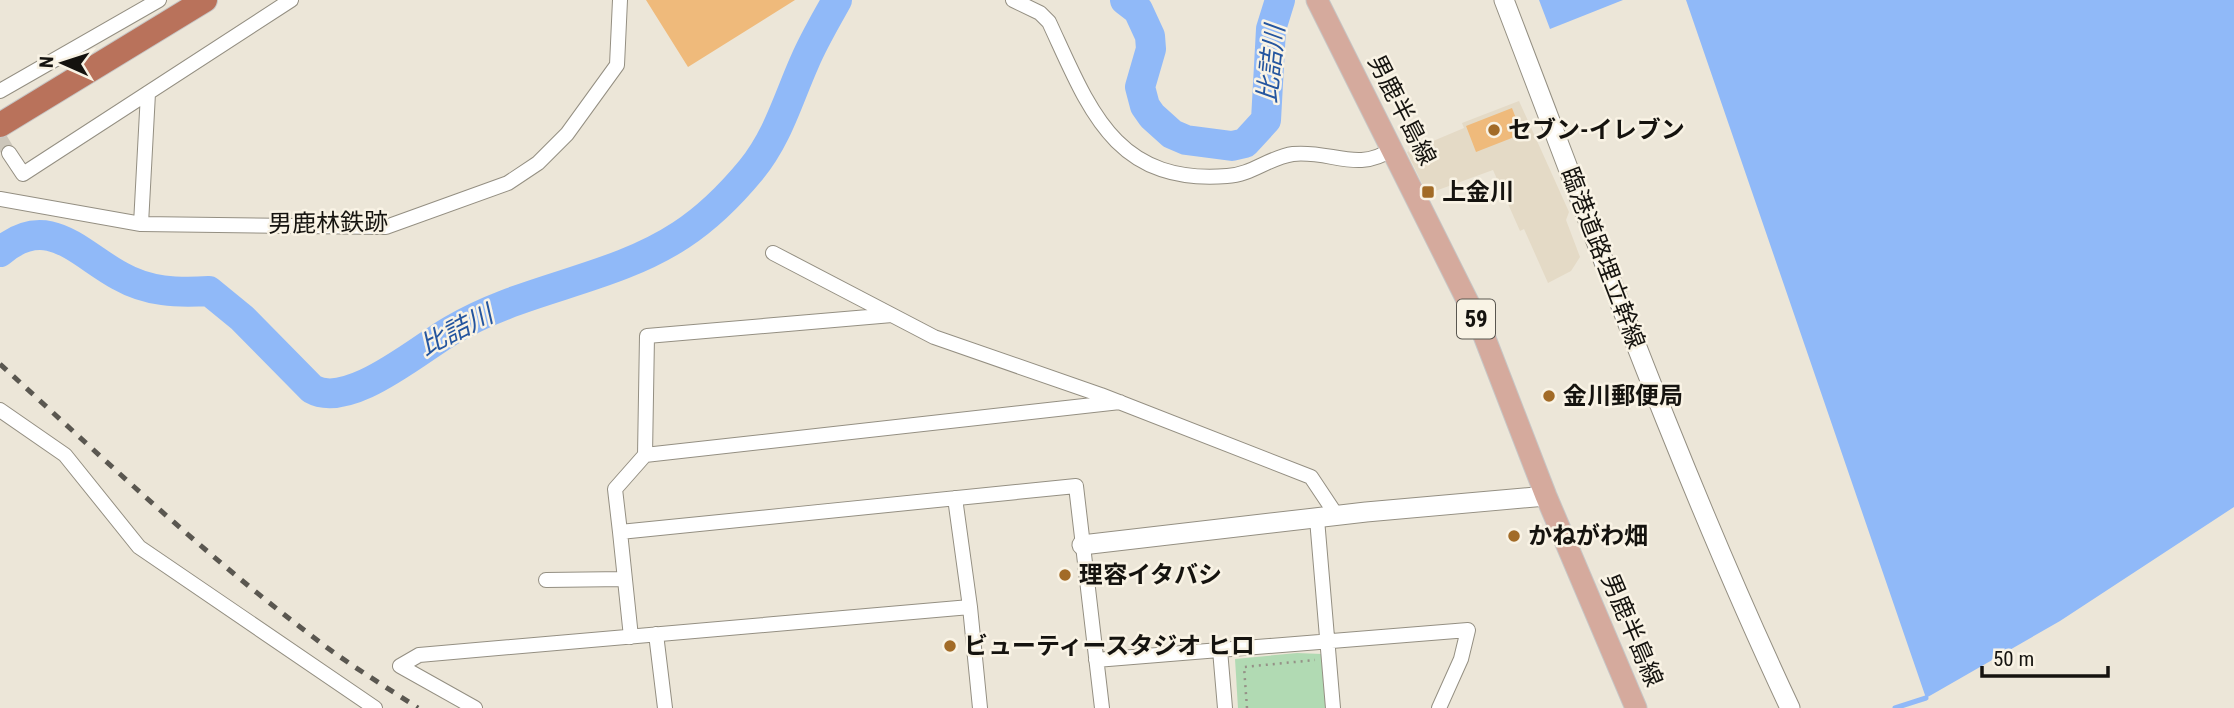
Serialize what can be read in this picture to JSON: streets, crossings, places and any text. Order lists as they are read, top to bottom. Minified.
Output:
{"streets":{"main road":["男鹿半島線","59"],"street":["男鹿林鉄跡","臨港道路埋立幹線"]},"water":["比詰川"],"places":{"other":["セブン-イレブン","金川郵便局","かねがわ畑","理容イタバシ","ビューティースタジオ ヒロ"],"transit":["上金川"]},"scale_bar":"50 m","north":"left"}
